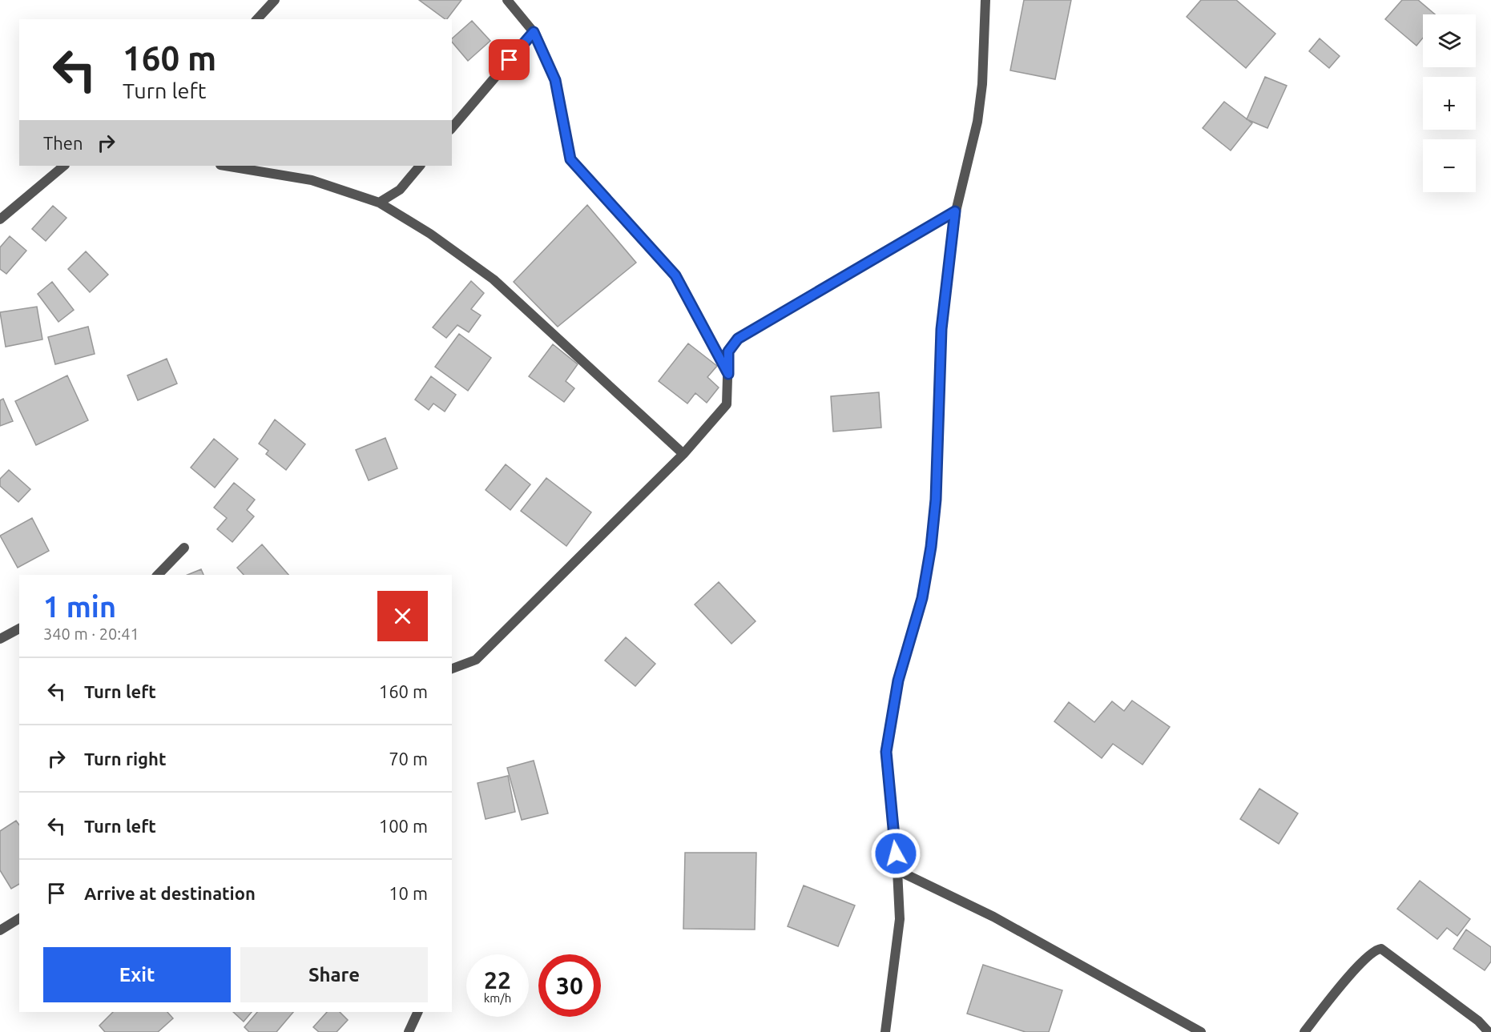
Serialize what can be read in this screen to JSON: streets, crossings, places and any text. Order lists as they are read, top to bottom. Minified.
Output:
{"page":{"map_buttons":["+","−"],"turn":["160 m","Turn left"],"then":"Then","heading":["1 min","340 m · 20:41"],"list":[{"name":"Turn left","value":"160 m"},{"name":"Turn right","value":"70 m"},{"name":"Turn left","value":"100 m"},{"name":"Arrive at destination","value":"10 m"}],"buttons":["Exit","Share"],"speed":"22 km/h","limit":"30"}}
